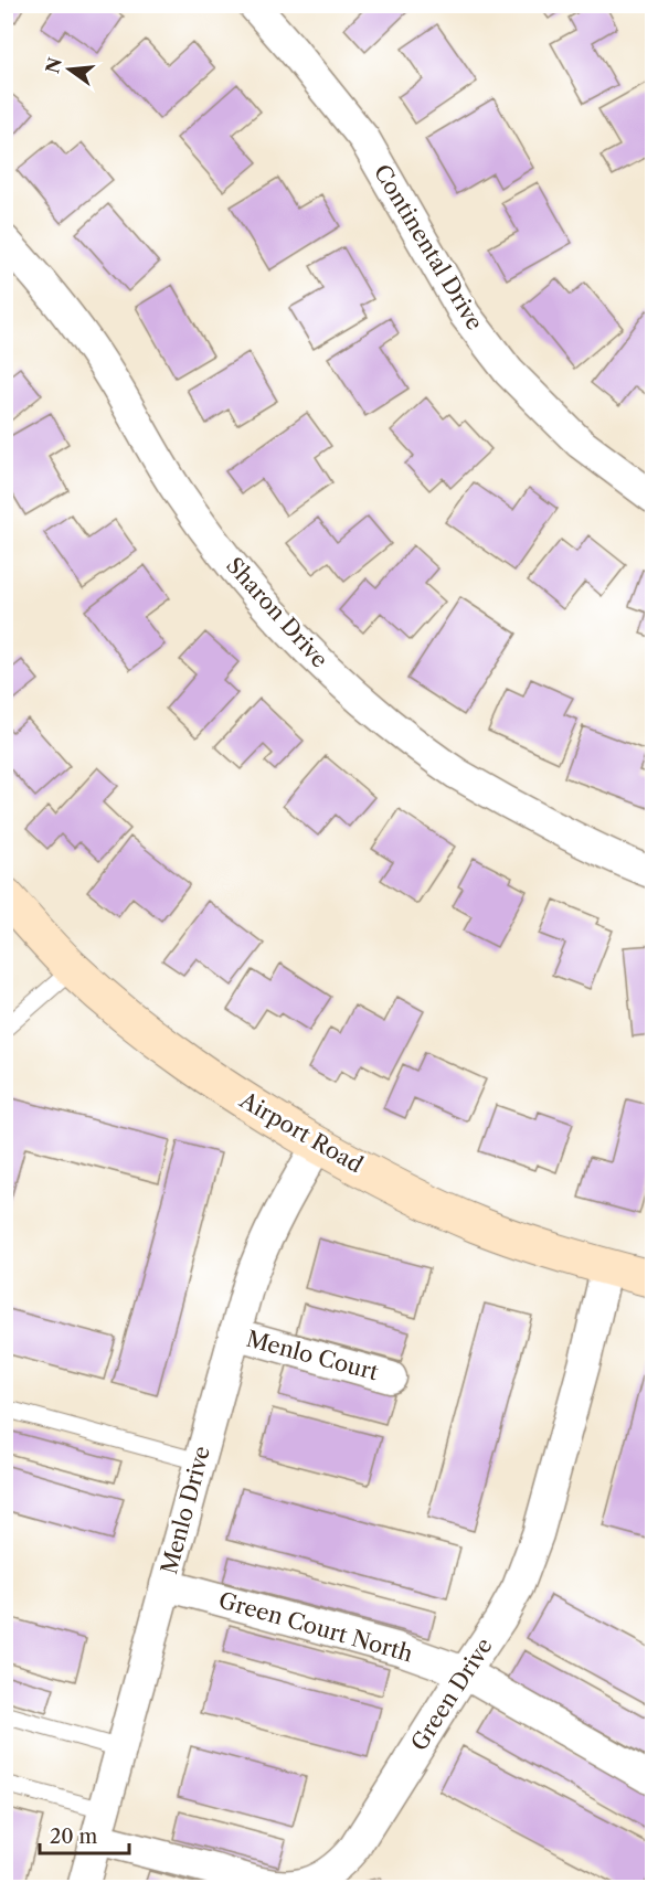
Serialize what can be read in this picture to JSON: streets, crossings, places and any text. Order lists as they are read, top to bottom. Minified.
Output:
{"streets":{"street":["Continental Drive","Sharon Drive","Airport Road","Menlo Court","Menlo Drive","Green Court North","Green Drive"]},"crossings":[["Airport Road","Menlo Drive"],["Airport Road","Green Drive"],["Menlo Court","Menlo Drive"],["Menlo Drive","Green Court North"],["Menlo Drive","Green Drive"],["Green Court North","Green Drive"]],"scale_bar":"20 m","north":"left"}
